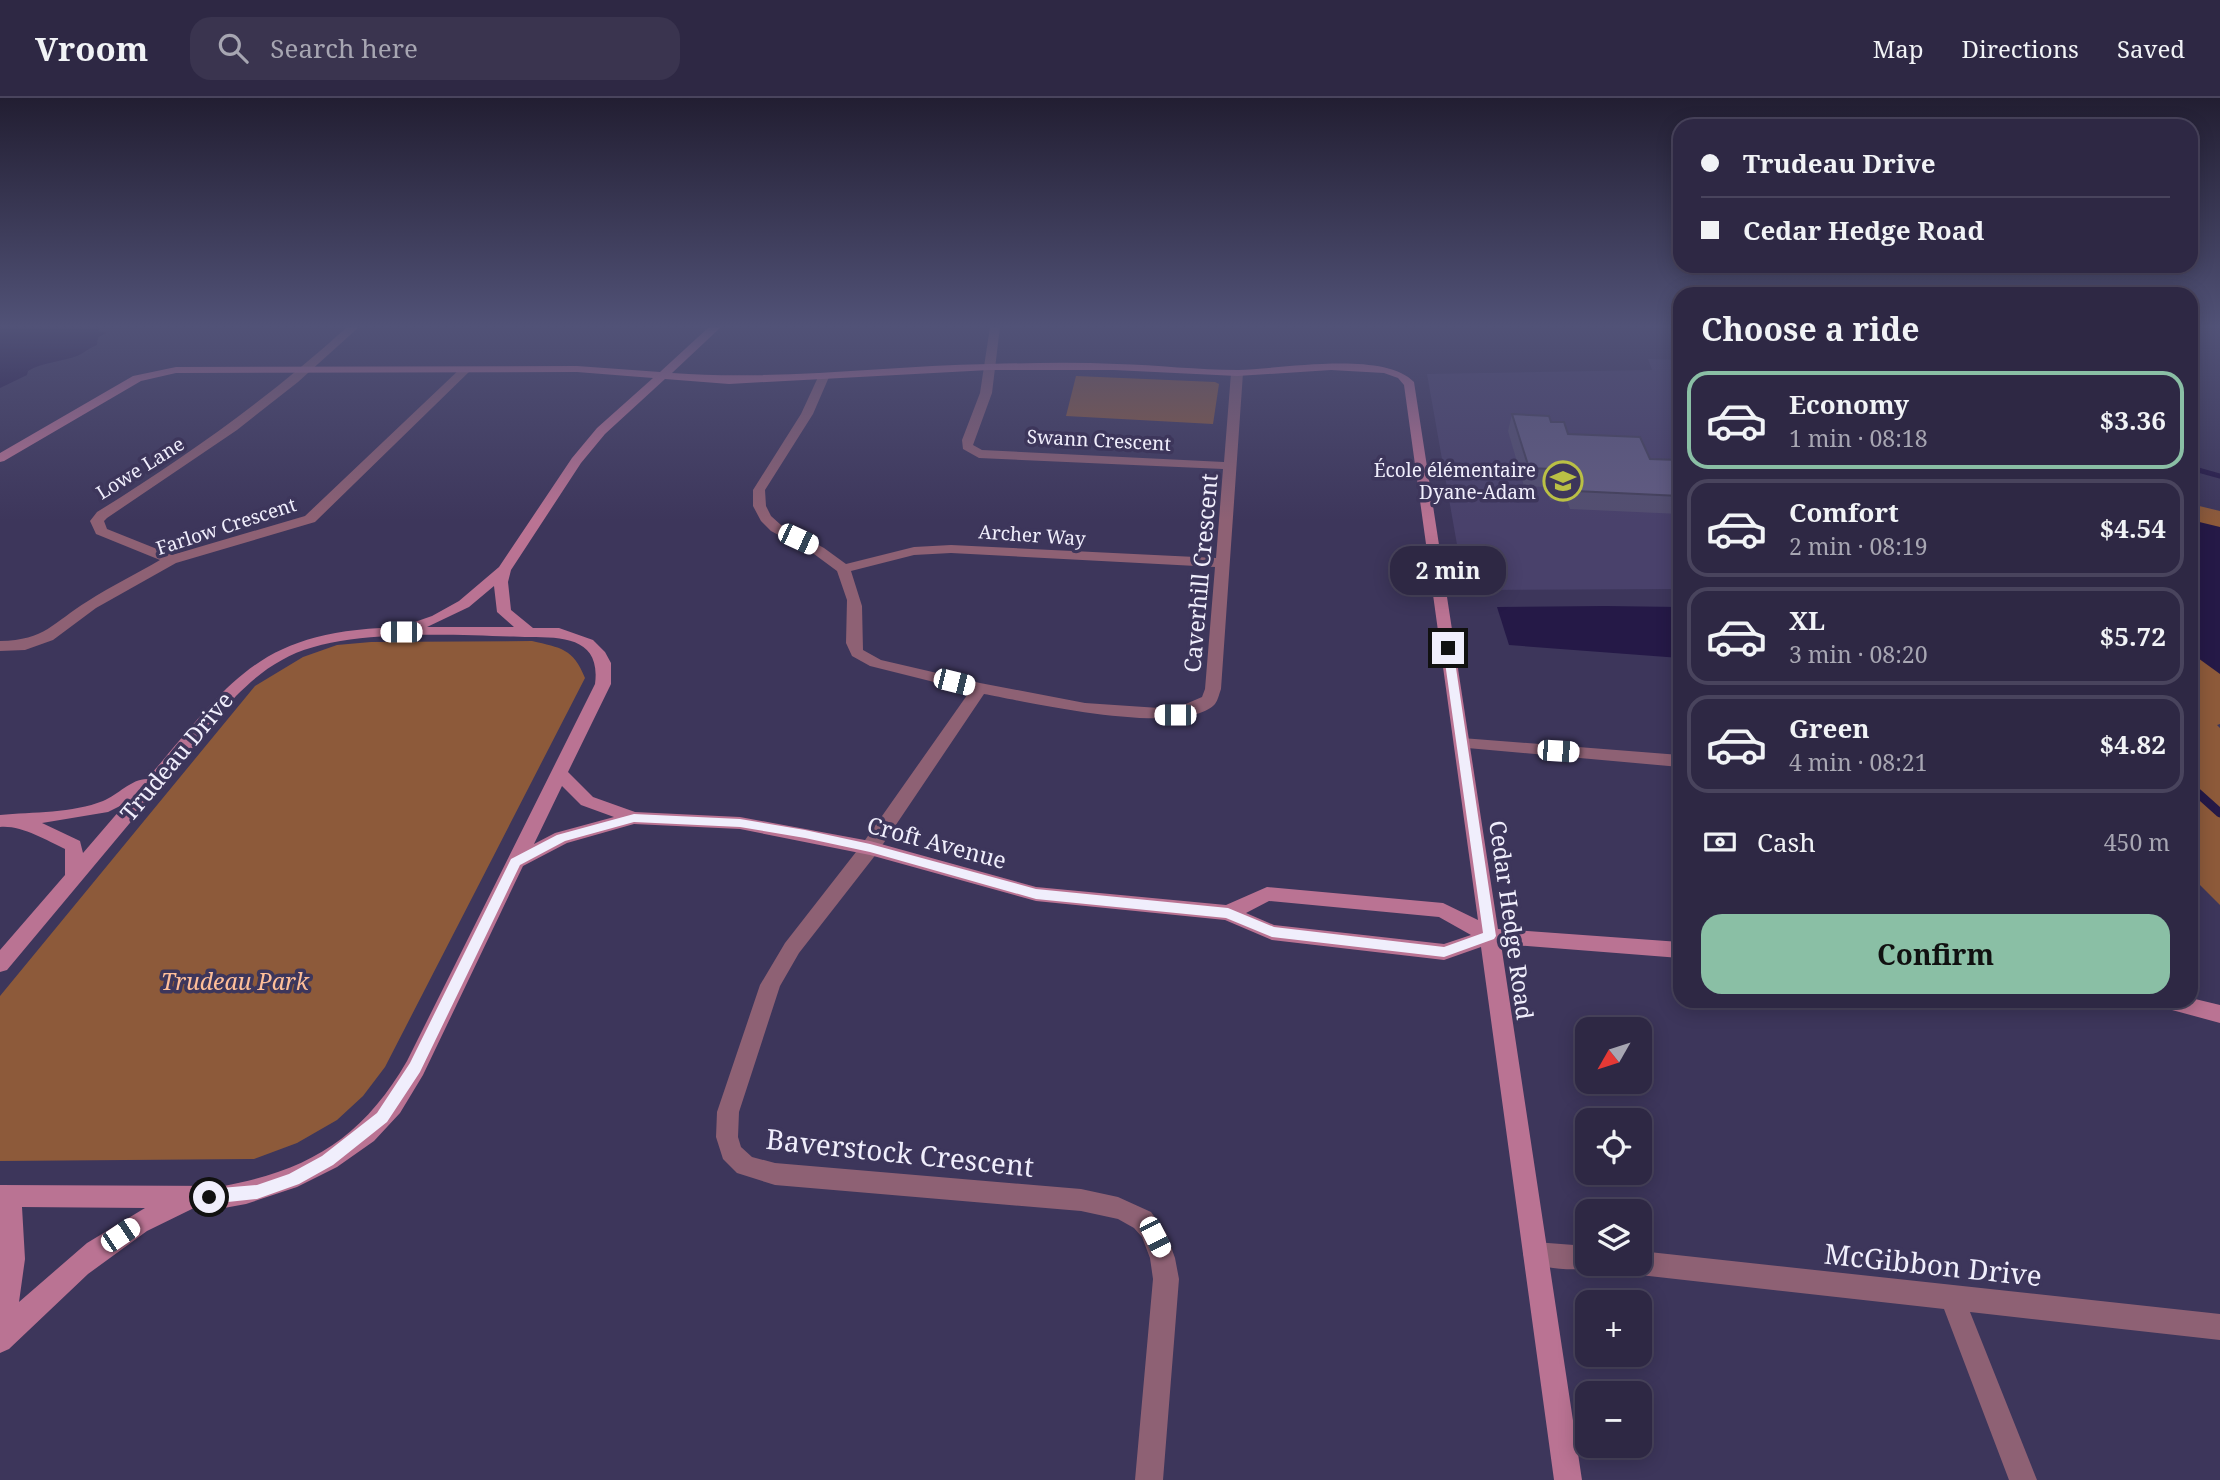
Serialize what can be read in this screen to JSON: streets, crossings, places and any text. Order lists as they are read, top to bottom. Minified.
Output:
{"streets":{"street":["Swann Crescent","Lowe Lane","Farlow Crescent","Archer Way","Caverhill Crescent","Trudeau Drive","Croft Avenue","Cedar Hedge Road","Baverstock Crescent","McGibbon Drive"]},"crossings":[["Swann Crescent","Caverhill Crescent"],["Lowe Lane","Farlow Crescent"],["Archer Way","Caverhill Crescent"],["Caverhill Crescent","Baverstock Crescent"],["Trudeau Drive","Croft Avenue"],["Croft Avenue","Cedar Hedge Road"],["Croft Avenue","Baverstock Crescent"]],"parks":["Trudeau Park"],"places":{"school or university":["École élémentaire Dyane-Adam"]},"north":"bottom left","page":{"header":"Vroom","search":"Search here","nav":["Map","Directions","Saved"],"banner":["Trudeau Drive","Cedar Hedge Road"],"heading":"Choose a ride","list":[{"name":"Economy","note":"1 min · 08:18","value":"$3.36"},{"name":"Comfort","note":"2 min · 08:19","value":"$4.54"},{"name":"XL","note":"3 min · 08:20","value":"$5.72"},{"name":"Green","note":"4 min · 08:21","value":"$4.82"}],"bubble":"2 min","pay":["Cash","450 m"],"buttons":"Confirm","map_buttons":["+","−"]}}
